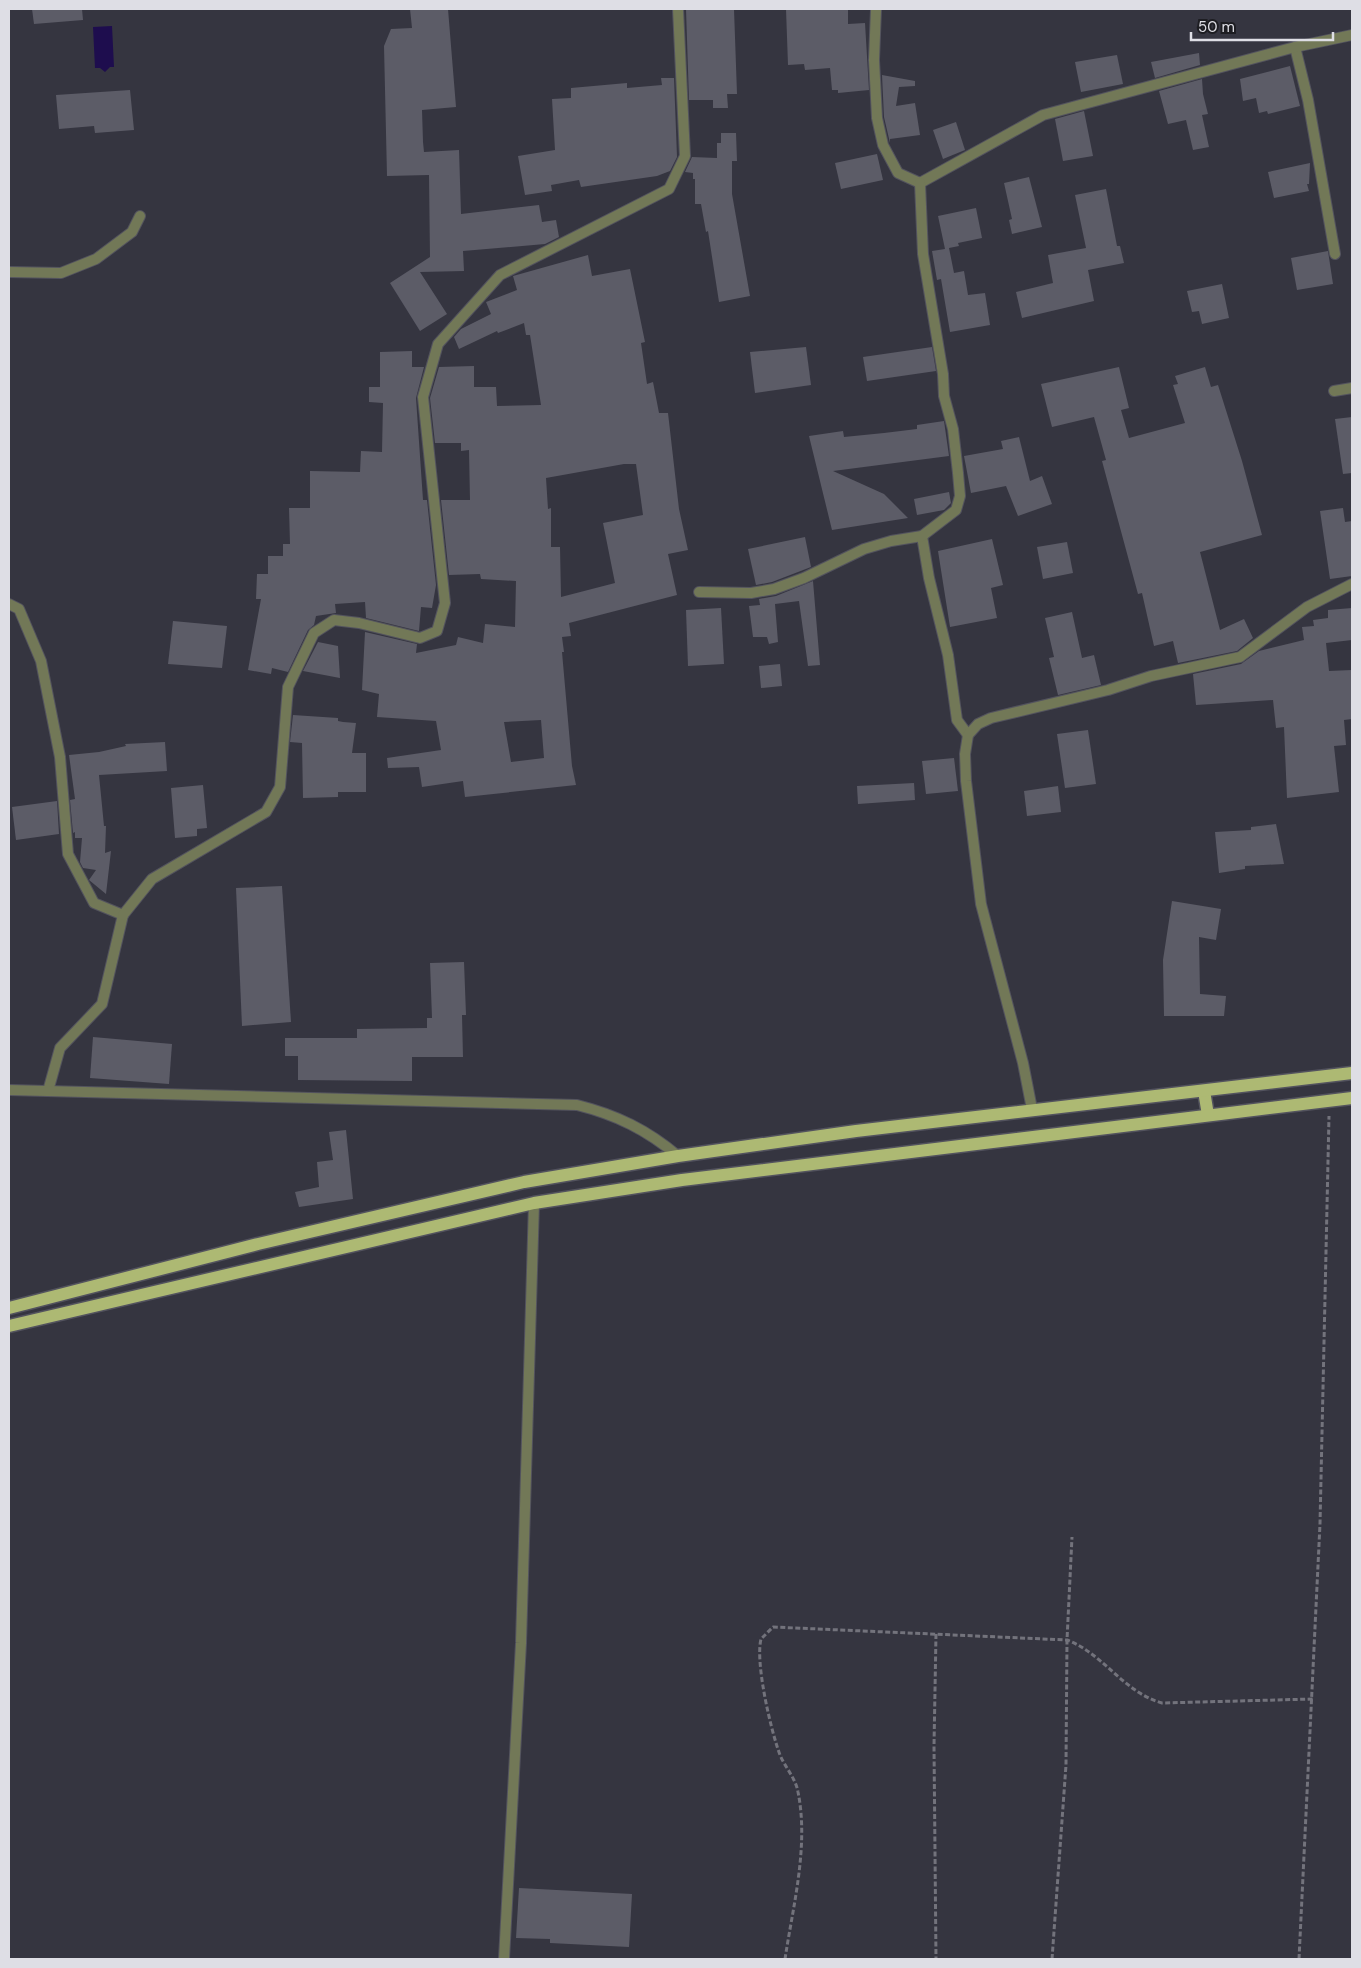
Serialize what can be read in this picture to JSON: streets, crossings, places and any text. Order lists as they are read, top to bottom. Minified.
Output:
{"scale_bar":"50 m"}
